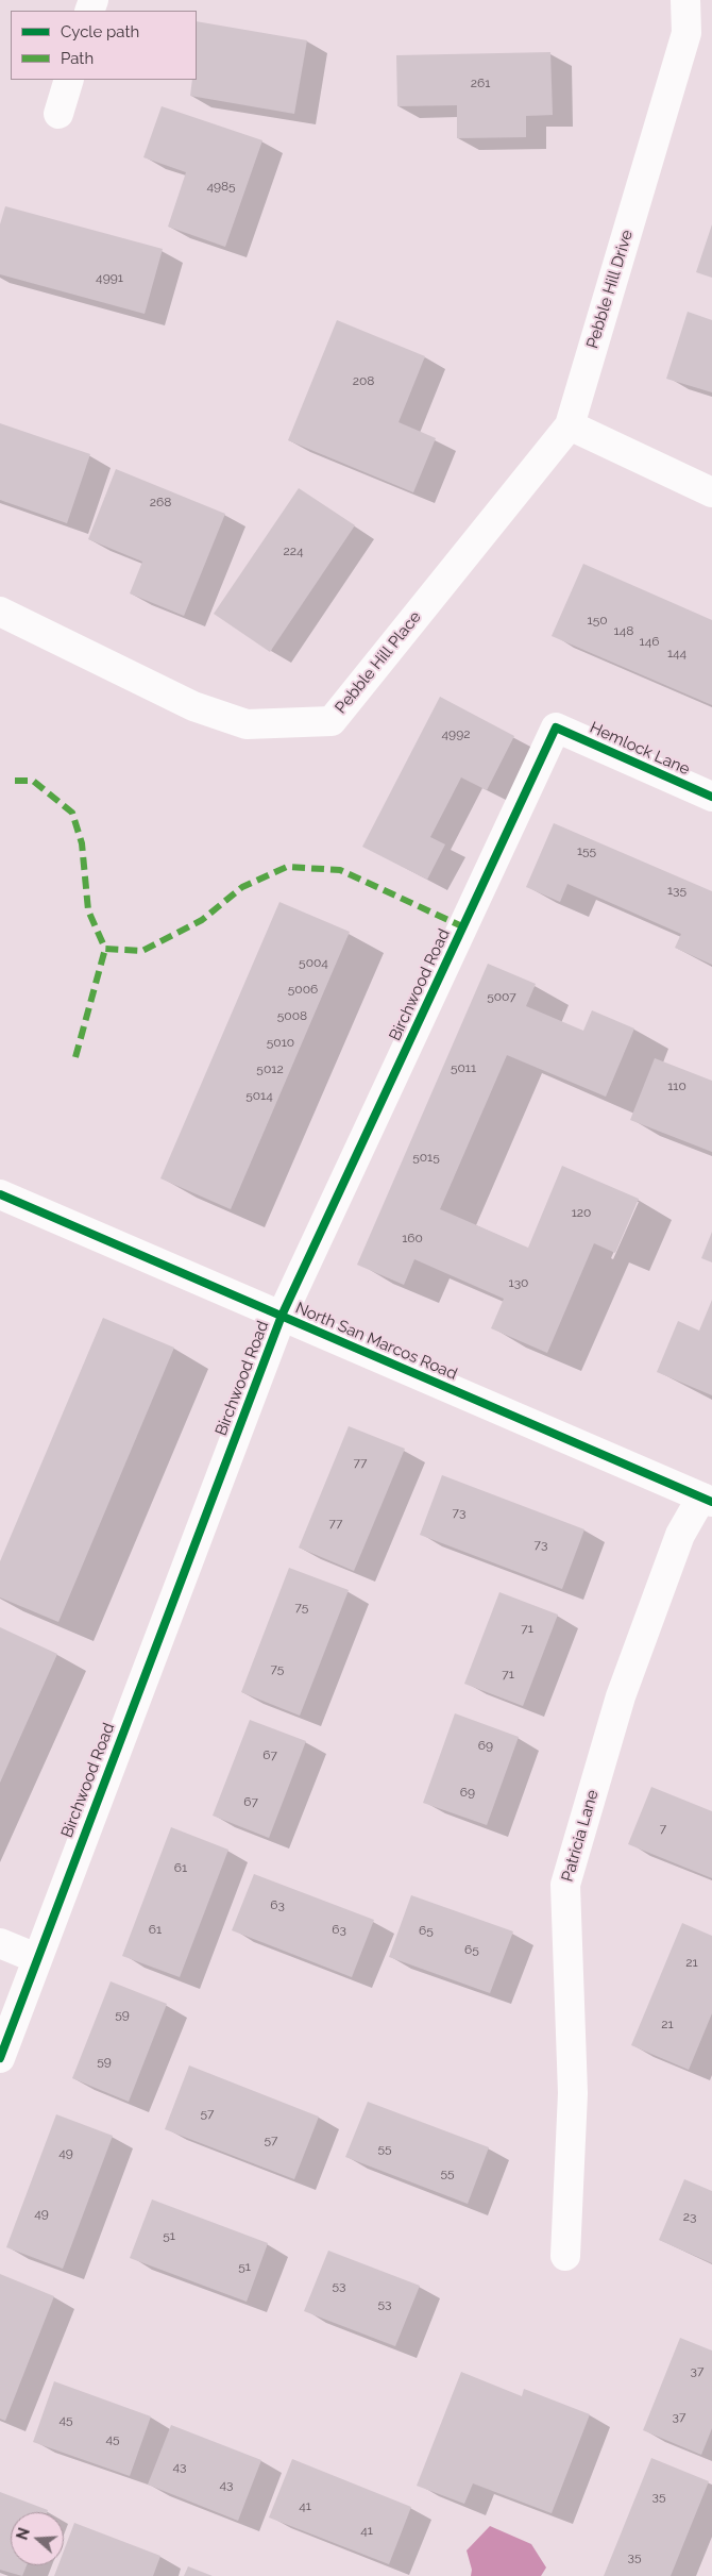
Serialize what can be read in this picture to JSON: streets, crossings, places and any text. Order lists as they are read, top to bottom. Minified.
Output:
{"streets":{"street":["Pebble Hill Drive","Pebble Hill Place","Hemlock Lane","Birchwood Road","North San Marcos Road","Patricia Lane"]},"crossings":[["Pebble Hill Drive","Pebble Hill Place"],["Hemlock Lane","Birchwood Road"],["Birchwood Road","North San Marcos Road"],["North San Marcos Road","Patricia Lane"]],"house_numbers":["261","4985","4991","208","268","224","150","148","146","144","4992","155","135","5004","5006","5007","5008","5010","5011","5012","110","5014","5015","120","160","130","77","73","77","73","75","71","75","71","69","67","69","67","7","61","63","61","63","65","65","21","59","21","59","57","57","55","49","55","49","23","51","51","53","53","37","37","45","45","43","43","35","41","41","35"],"legend":["Cycle path","Path"],"north":"left"}
